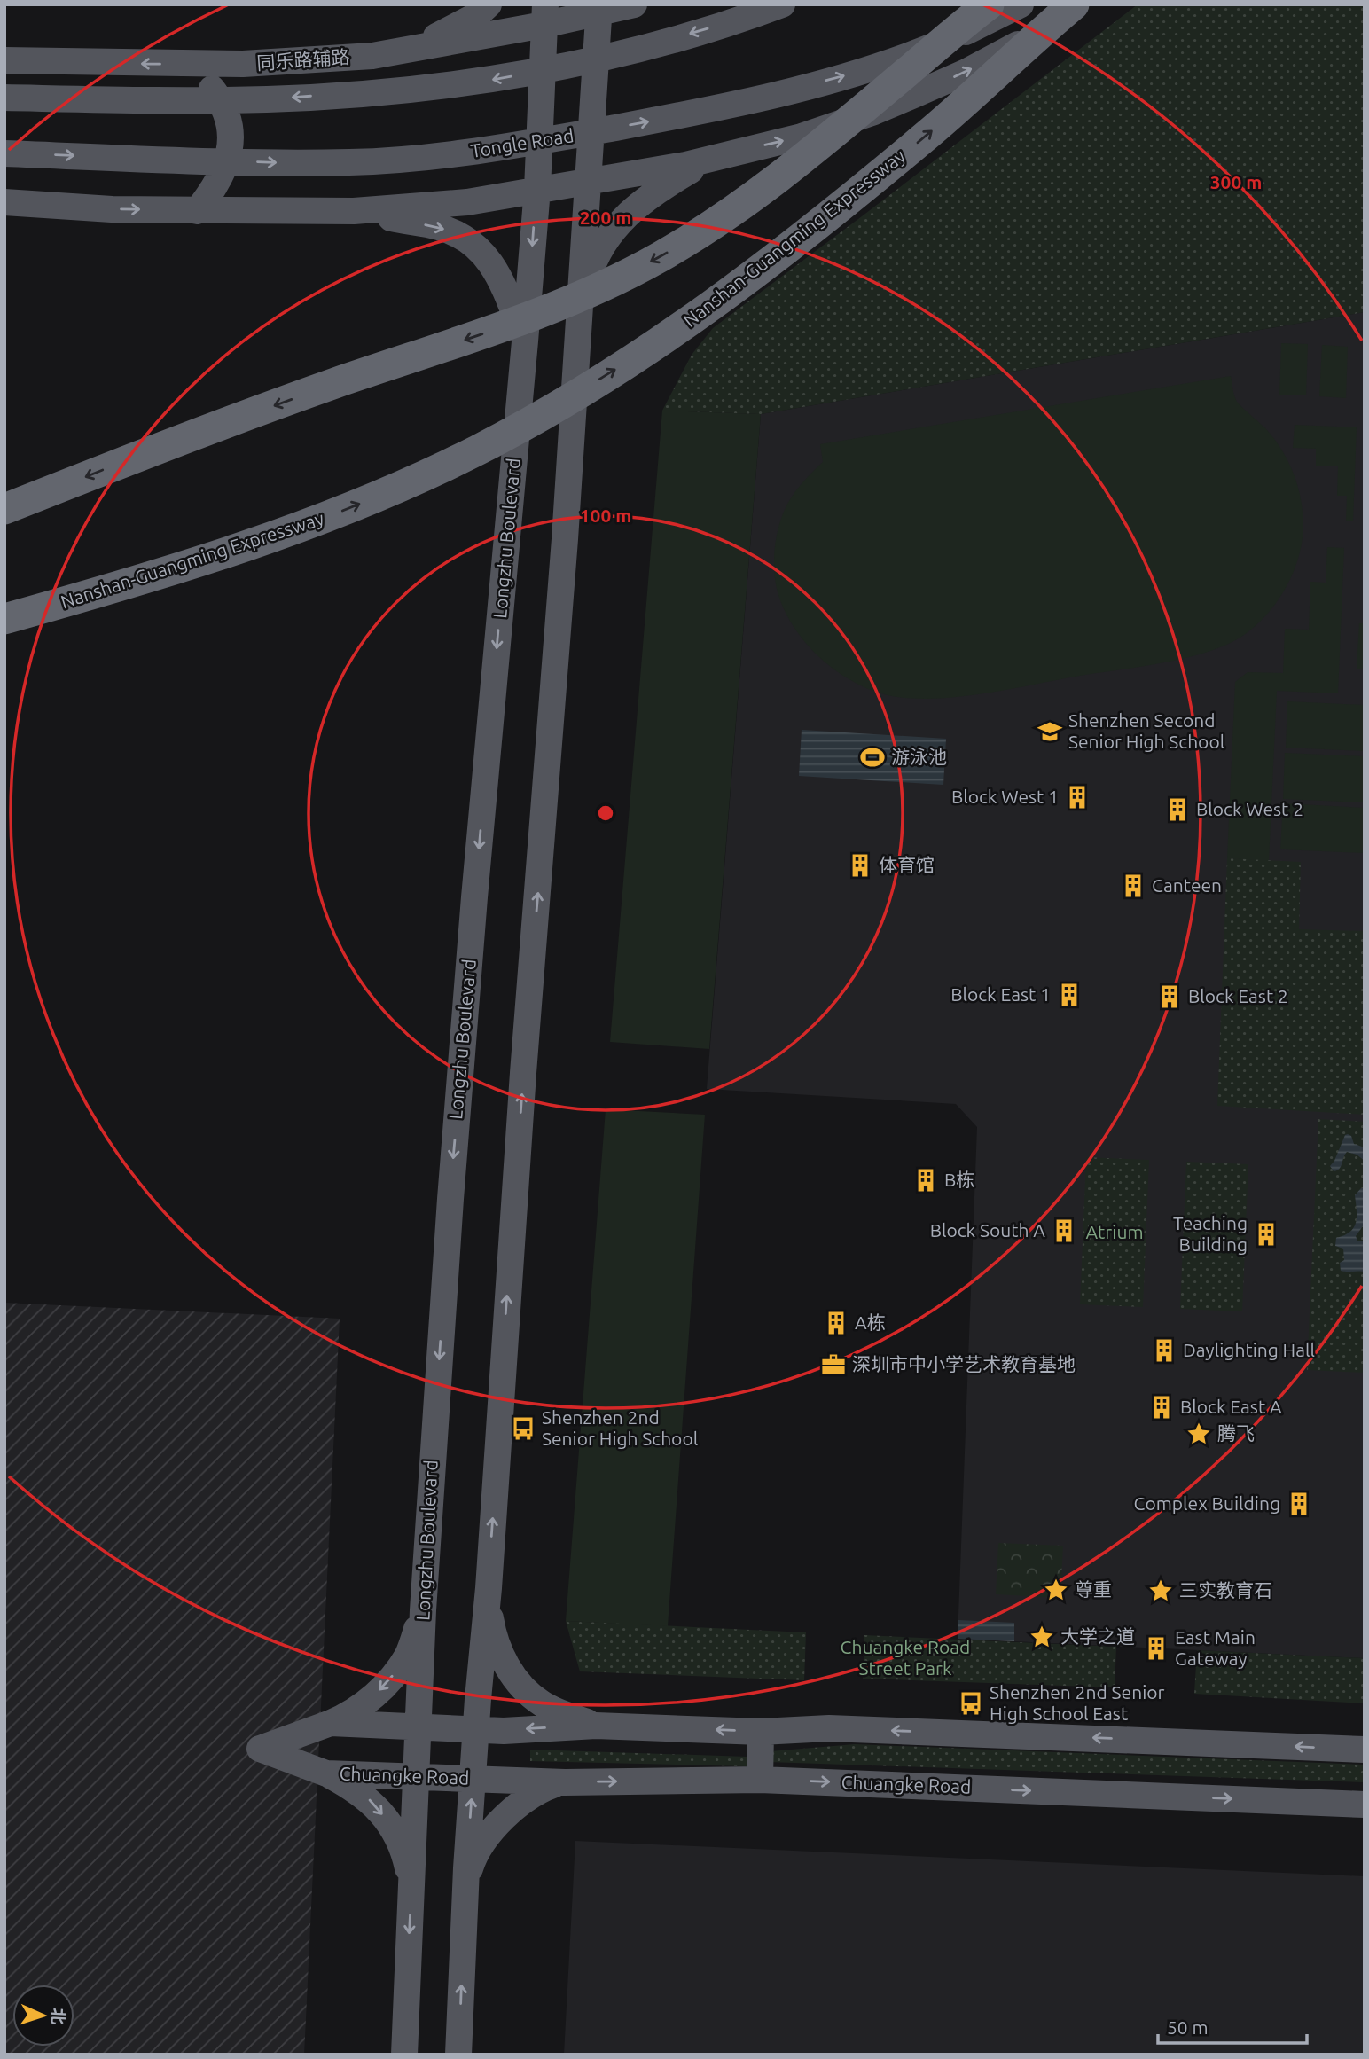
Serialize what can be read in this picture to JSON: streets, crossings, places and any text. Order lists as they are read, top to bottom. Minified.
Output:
{"streets":{"highway":["Nanshan-Guangming Expressway"],"main road":["同乐路辅路","Tongle Road","Longzhu Boulevard","Chuangke Road"]},"crossings":[["同乐路辅路","Longzhu Boulevard"],["Longzhu Boulevard","Chuangke Road"]],"parks":["Atrium","Chuangke Road Street Park"],"places":{"school or university":["Shenzhen Second Senior High School"],"sports":["游泳池"],"building":["Block West 1","Block West 2","体育馆","Canteen","Block East 1","Block East 2","B栋","Block South A","Teaching Building","A栋","Daylighting Hall","Block East A","Complex Building","East Main Gateway"],"office":["深圳市中小学艺术教育基地"],"bus stop":["Shenzhen 2nd Senior High School","Shenzhen 2nd Senior High School East"],"place":["腾飞","尊重","三实教育石","大学之道"]},"scale_bar":"50 m","north":"right","rings":["300 m","200 m","100 m"]}
